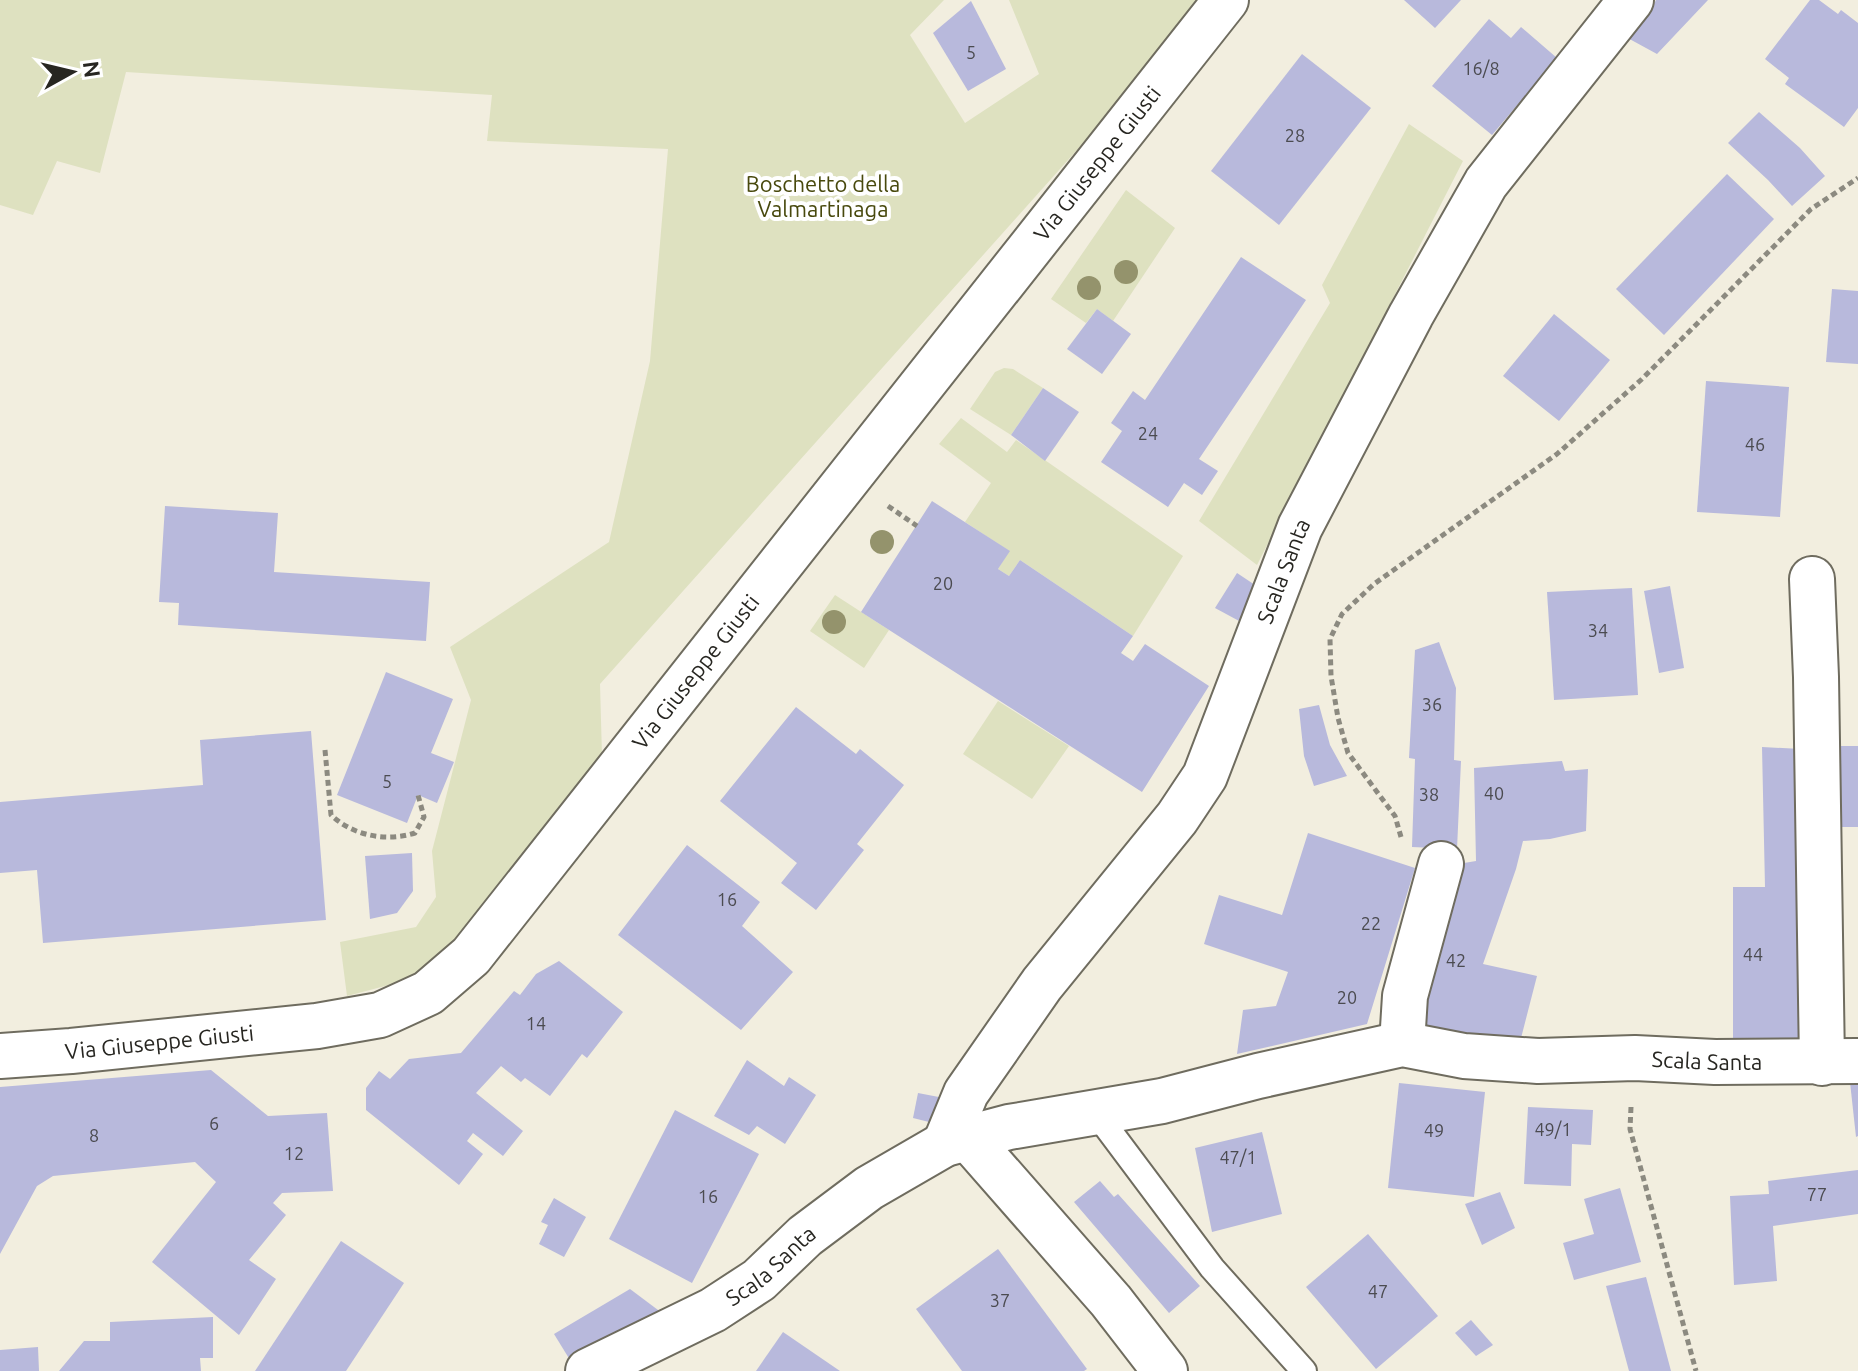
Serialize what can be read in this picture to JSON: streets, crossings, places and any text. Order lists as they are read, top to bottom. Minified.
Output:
{"streets":{"street":["Via Giuseppe Giusti","Scala Santa"]},"parks":["Boschetto della Valmartinaga"],"house_numbers":["5","16/8","28","24","46","20","34","36","5","40","38","16","22","44","42","20","14","6","49/1","49","8","12","47/1","77","16","47","37"],"north":"right"}
